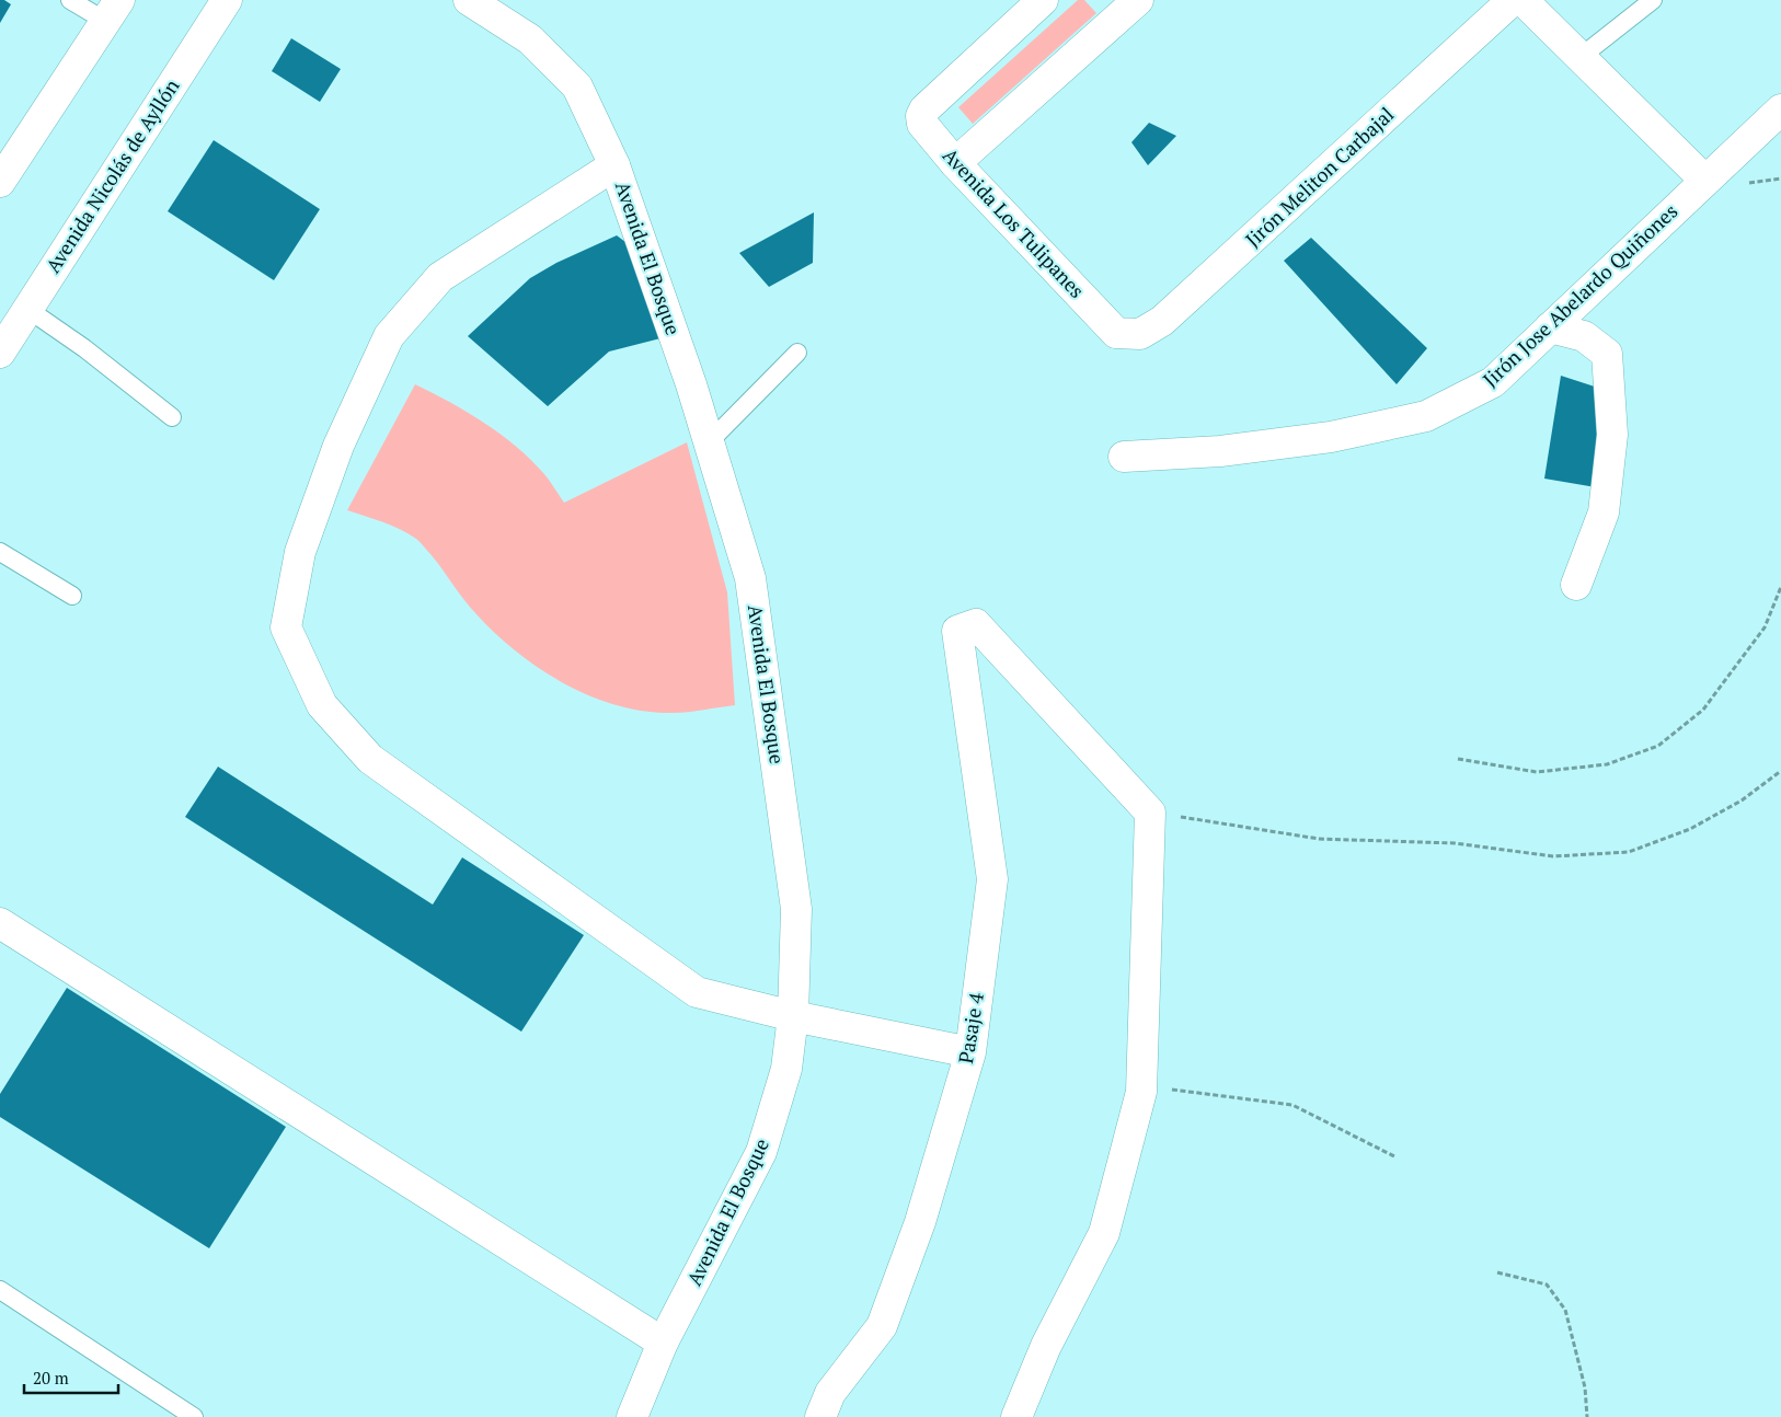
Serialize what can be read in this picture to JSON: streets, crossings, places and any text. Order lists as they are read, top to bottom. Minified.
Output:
{"streets":{"street":["Avenida Nicolás de Ayllón","Jirón Meliton Carbajal","Avenida Los Tulipanes","Avenida El Bosque","Jirón Jose Abelardo Quiñones","Pasaje 4"]},"crossings":[["Jirón Meliton Carbajal","Avenida Los Tulipanes"]],"scale_bar":"20 m"}
